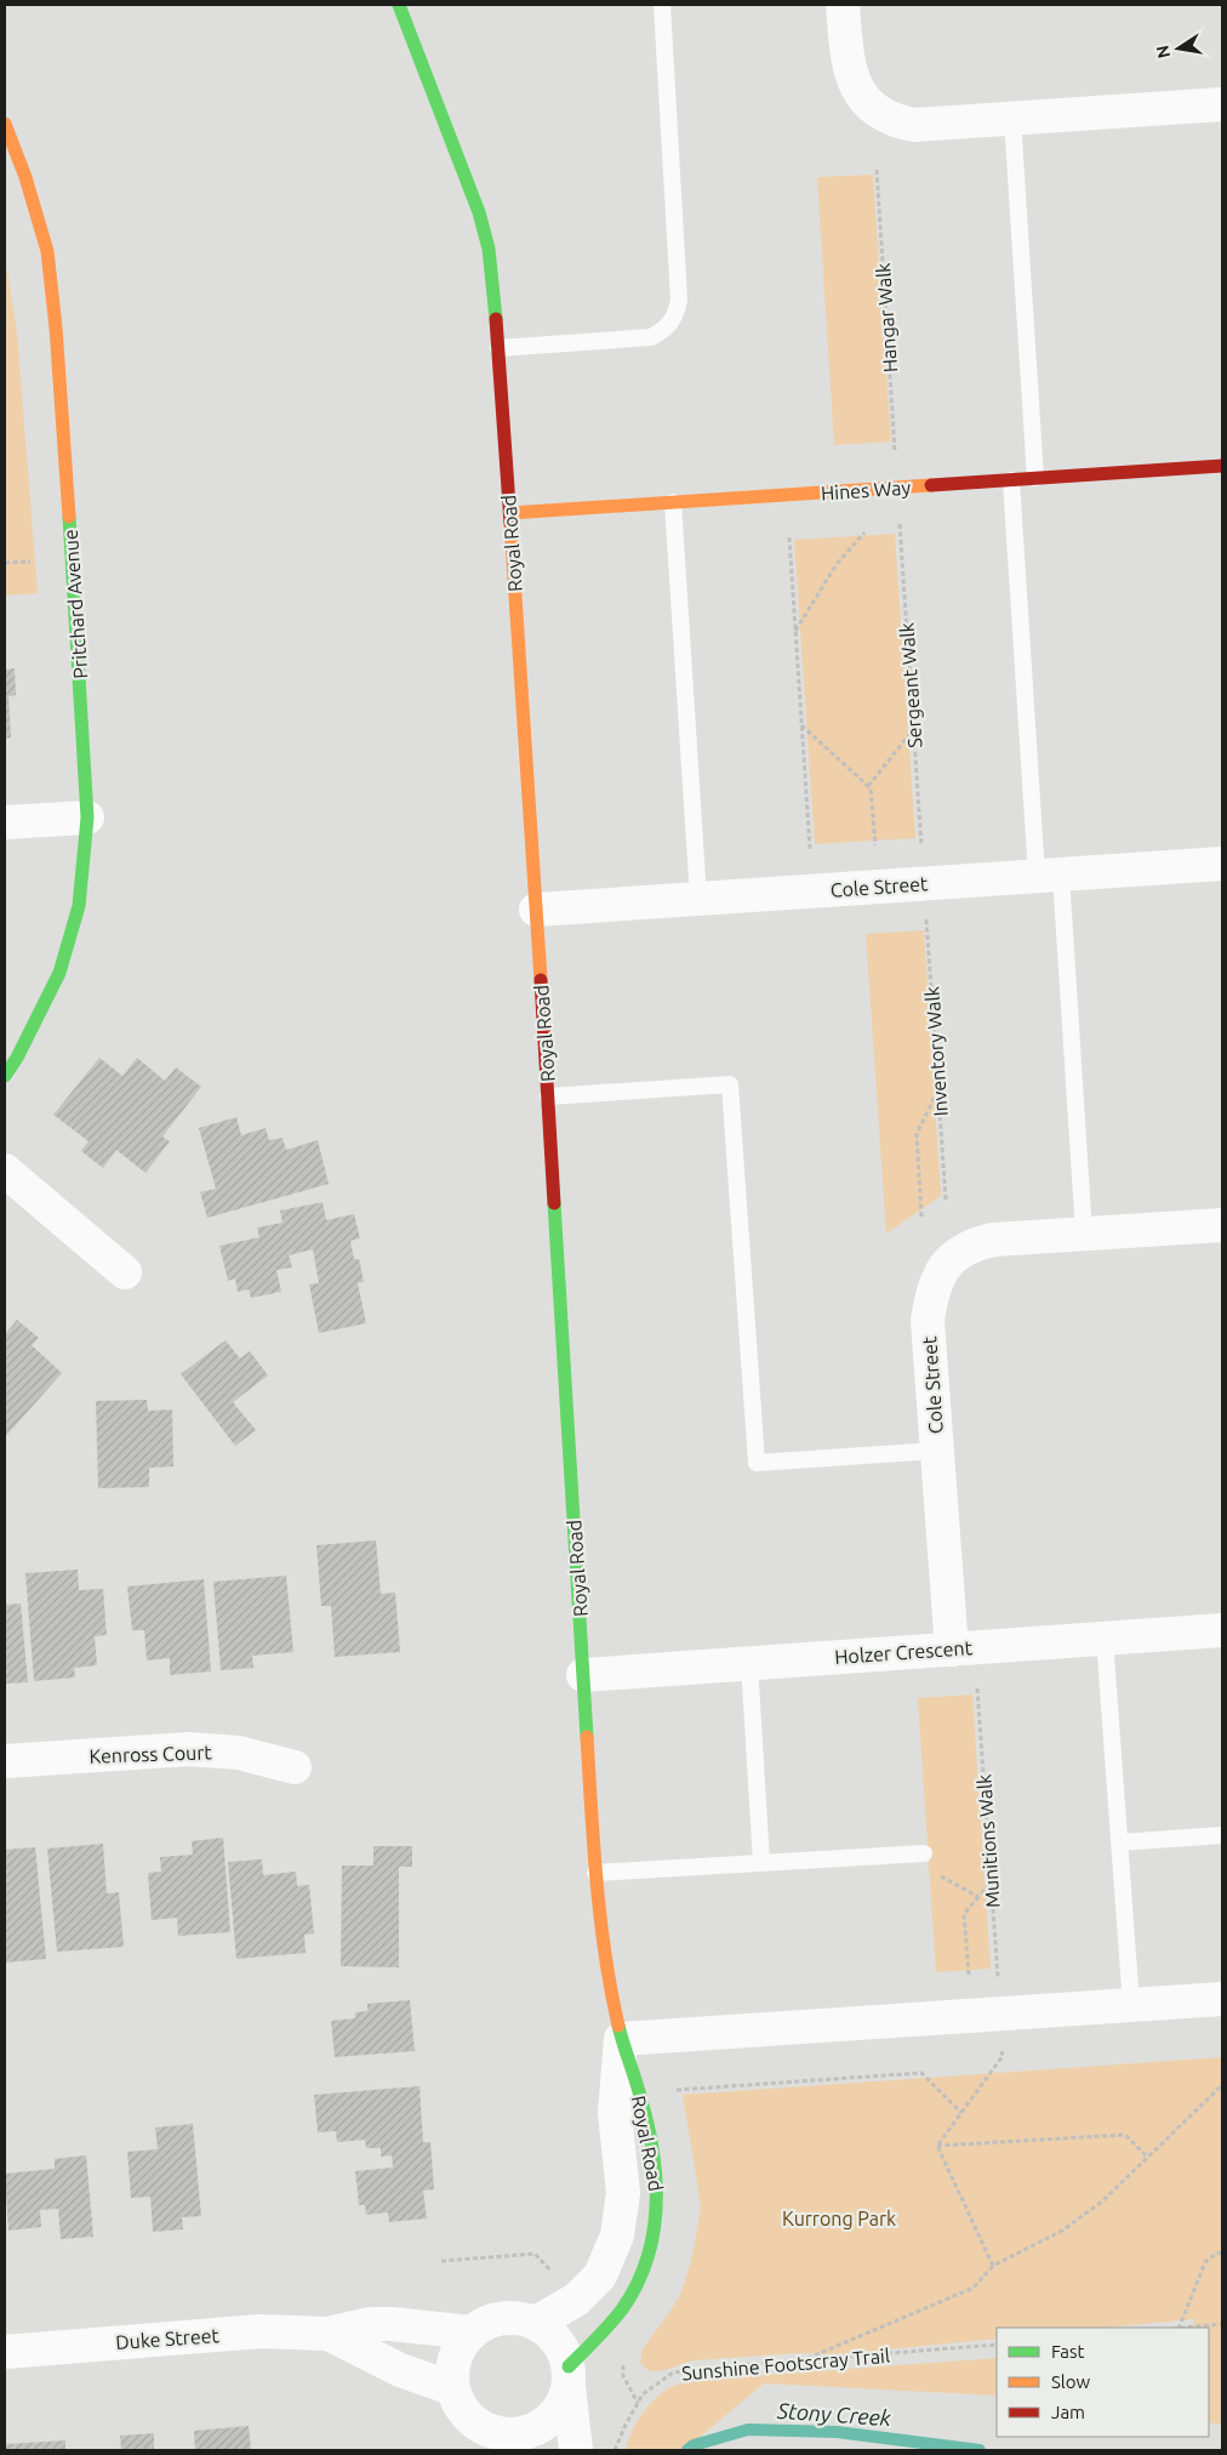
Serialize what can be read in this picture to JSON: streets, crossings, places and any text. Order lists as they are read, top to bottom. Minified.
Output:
{"streets":{"street":["Hines Way","Royal Road","Pritchard Avenue","Cole Street","Holzer Crescent","Kenross Court","Duke Street"],"path":["Hangar Walk","Sergeant Walk","Inventory Walk","Munitions Walk","Sunshine Footscray Trail"]},"crossings":[["Hines Way","Royal Road"],["Royal Road","Cole Street"],["Royal Road","Holzer Crescent"],["Royal Road","Duke Street"],["Cole Street","Holzer Crescent"]],"water":["Stony Creek"],"parks":["Kurrong Park"],"legend":["Fast","Slow","Jam"],"north":"left"}
